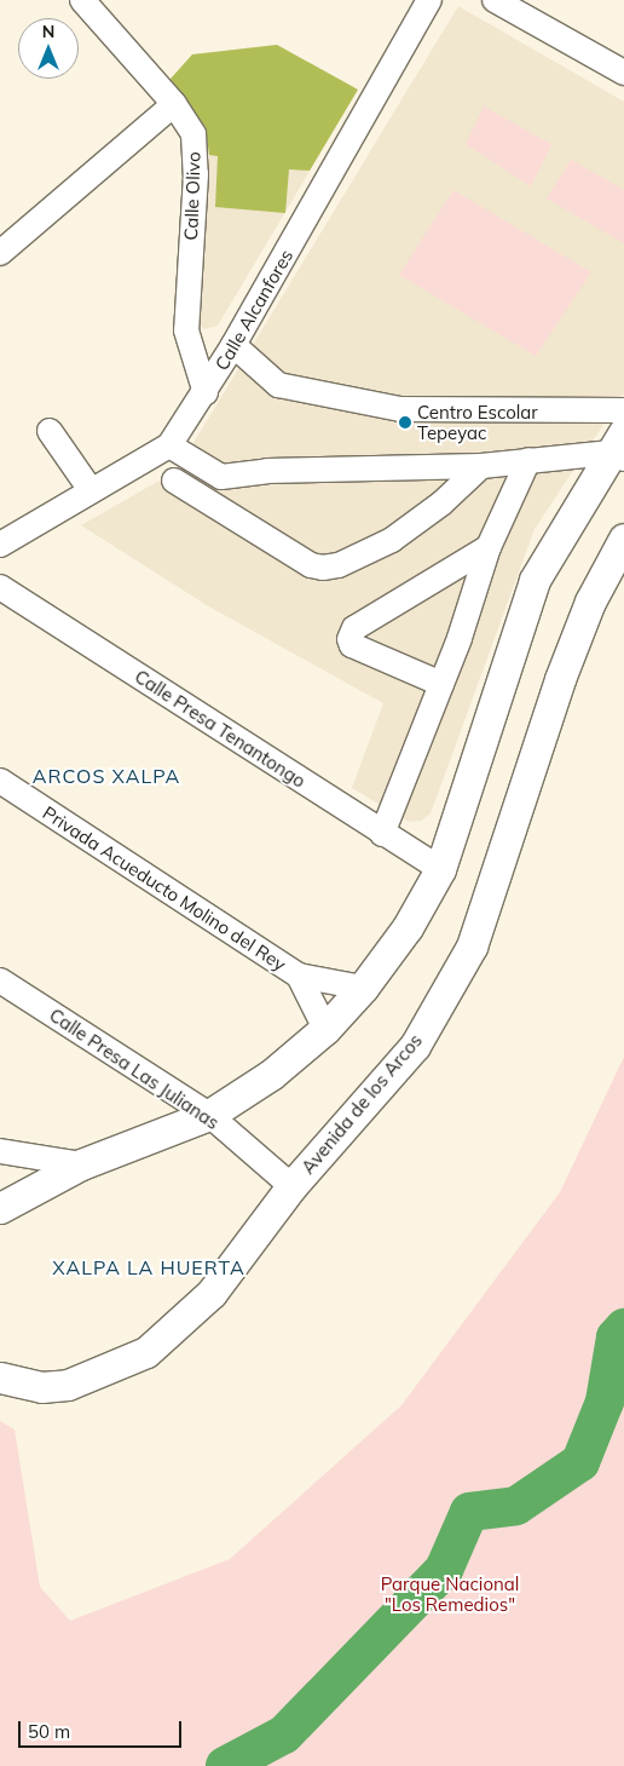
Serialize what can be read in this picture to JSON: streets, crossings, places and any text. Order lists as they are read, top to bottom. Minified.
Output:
{"streets":{"main road":["Avenida de los Arcos"],"street":["Calle Olivo","Calle Alcanfores","Calle Presa Tenantongo","Privada Acueducto Molino del Rey","Calle Presa Las Julianas"]},"crossings":[["Calle Olivo","Calle Alcanfores"],["Calle Presa Las Julianas","Avenida de los Arcos"]],"districts":["ARCOS XALPA","XALPA LA HUERTA"],"parks":["Parque Nacional \"Los Remedios\""],"places":["Centro Escolar Tepeyac"],"scale_bar":"50 m","north":"top"}
